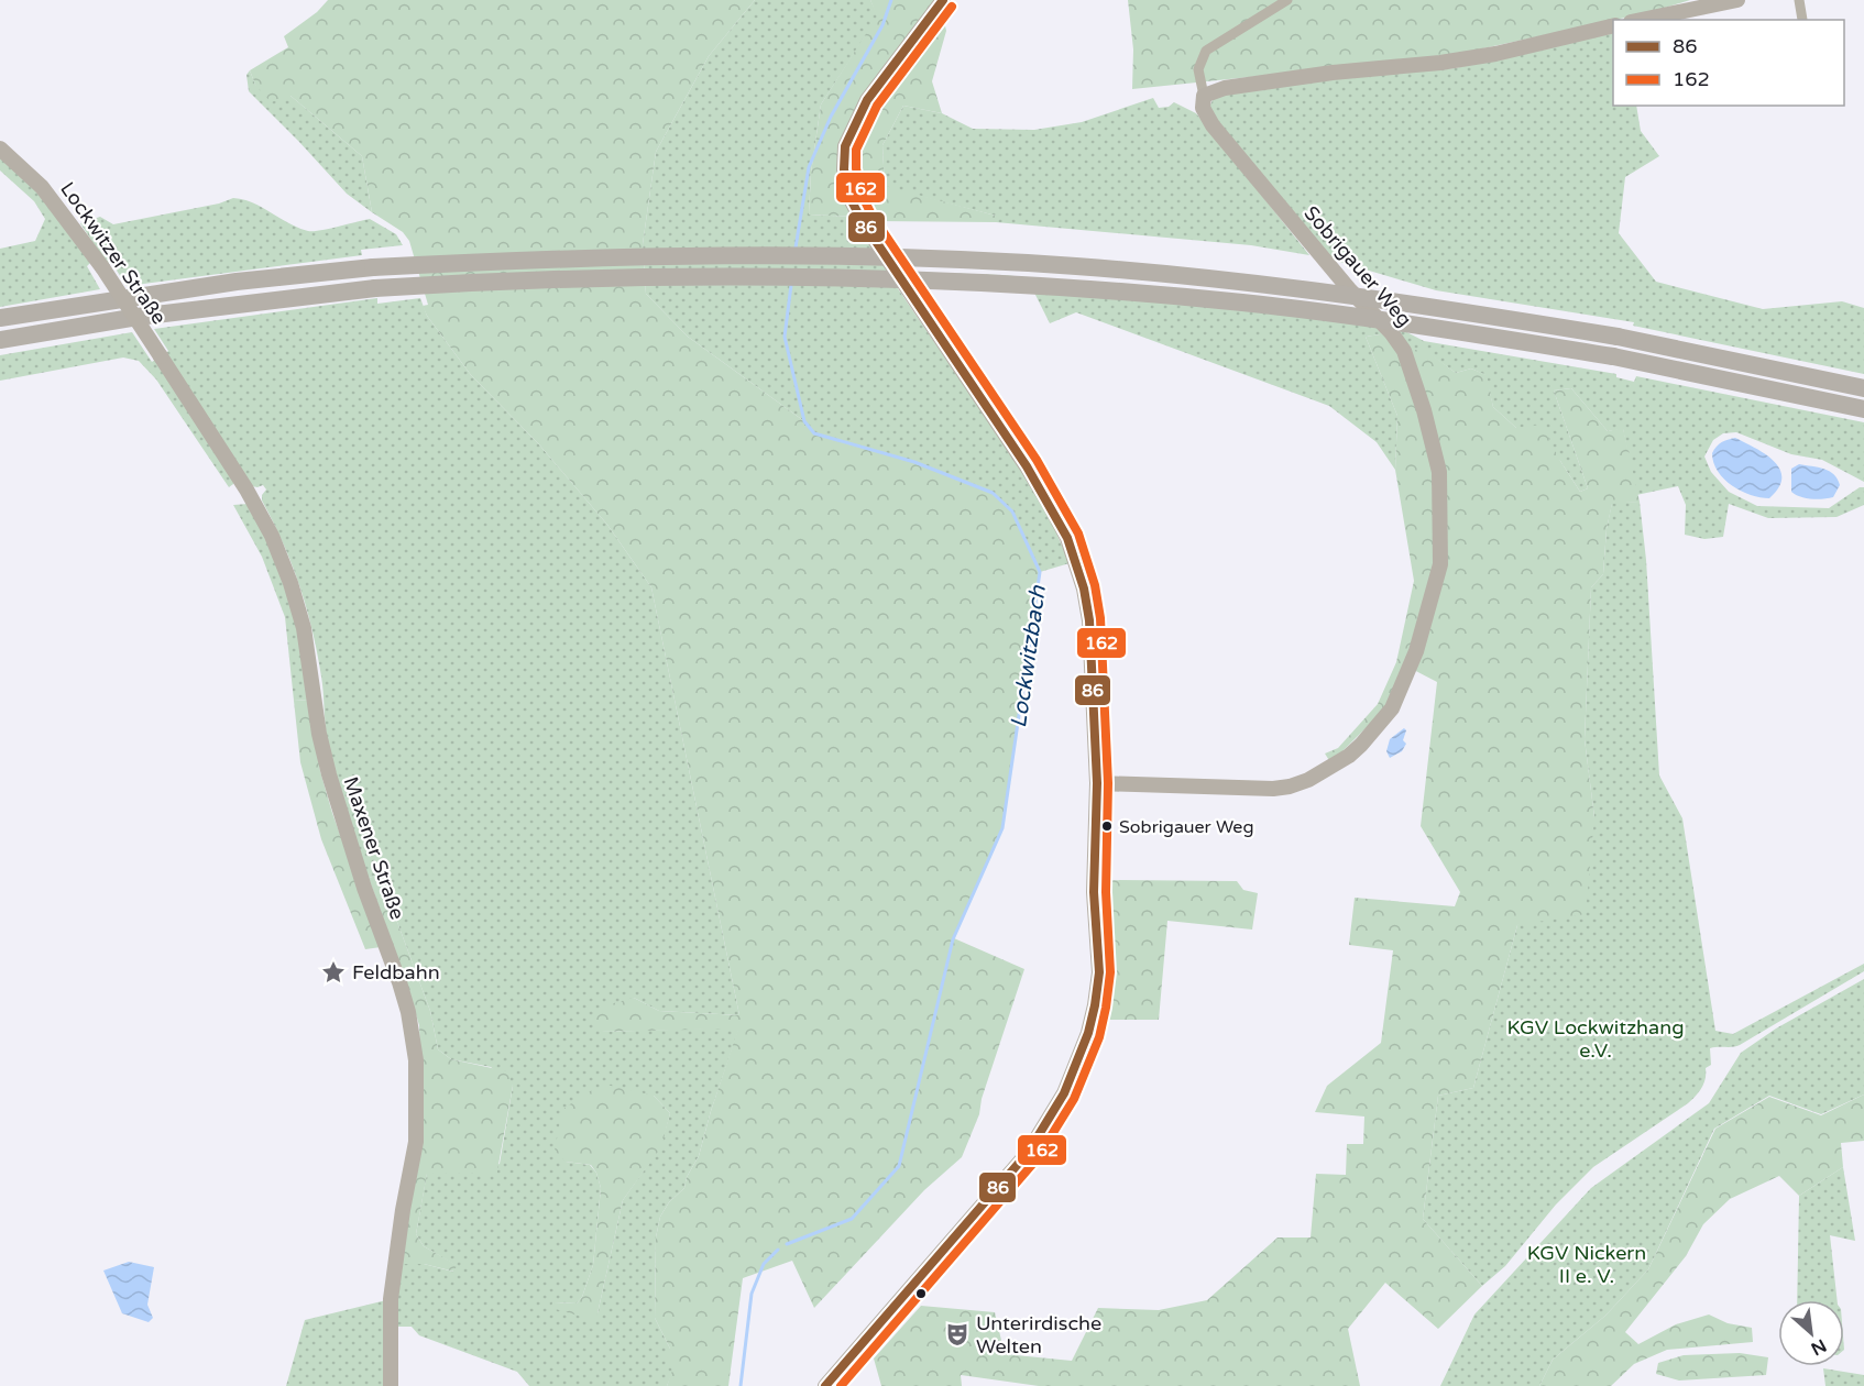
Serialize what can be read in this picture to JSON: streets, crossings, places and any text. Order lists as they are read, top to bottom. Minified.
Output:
{"streets":{"street":["Lockwitzer Straße","Sobrigauer Weg","Maxener Straße"]},"crossings":[["Lockwitzer Straße","Maxener Straße"]],"water":["Lockwitzbach"],"parks":["KGV Lockwitzhang e.V.","KGV Nickern II e. V."],"places":{"other":["Sobrigauer Weg"],"place":["Feldbahn"],"theatre":["Unterirdische Welten"]},"lines":["transit line 86","transit line 162"],"legend":["86","162"],"north":"bottom right"}
